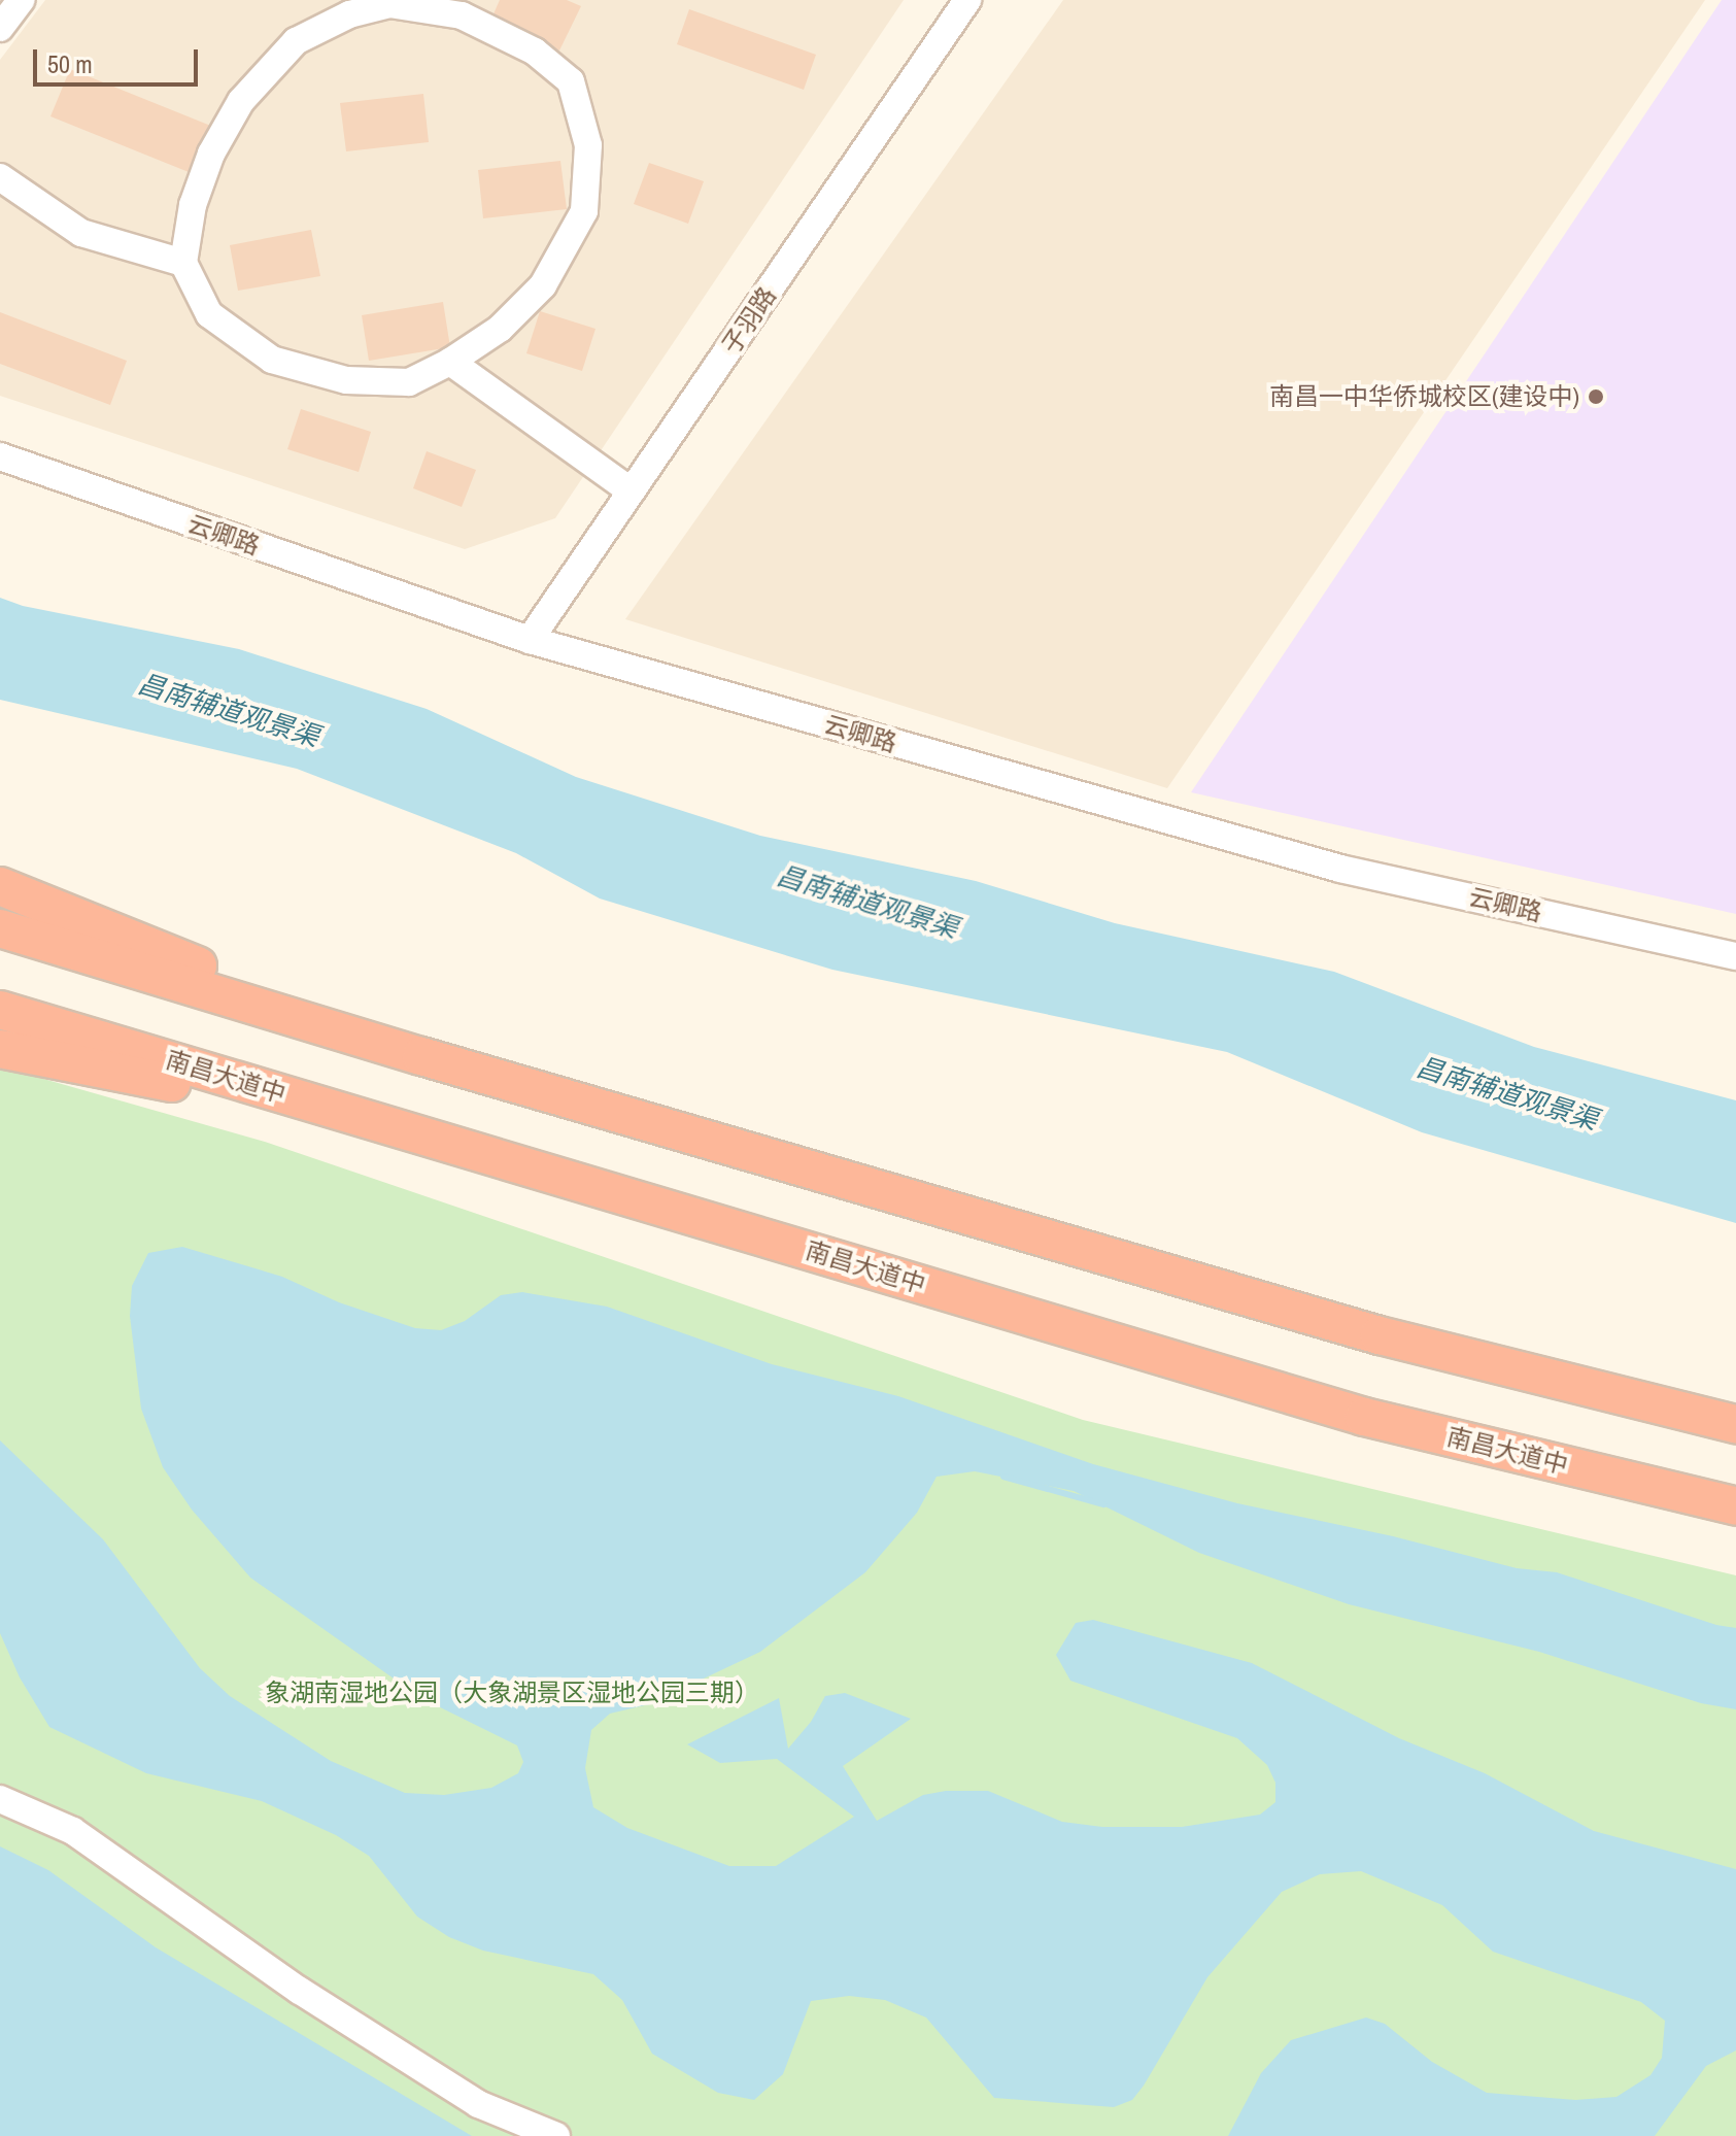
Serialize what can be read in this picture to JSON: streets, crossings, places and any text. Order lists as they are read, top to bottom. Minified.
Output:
{"streets":{"highway":["南昌大道中"],"street":["子羽路","云卿路"]},"crossings":[["子羽路","云卿路"]],"water":["昌南辅道观景渠"],"parks":["象湖南湿地公园（大象湖景区湿地公园三期）"],"places":["南昌一中华侨城校区(建设中)"],"scale_bar":"50 m"}
